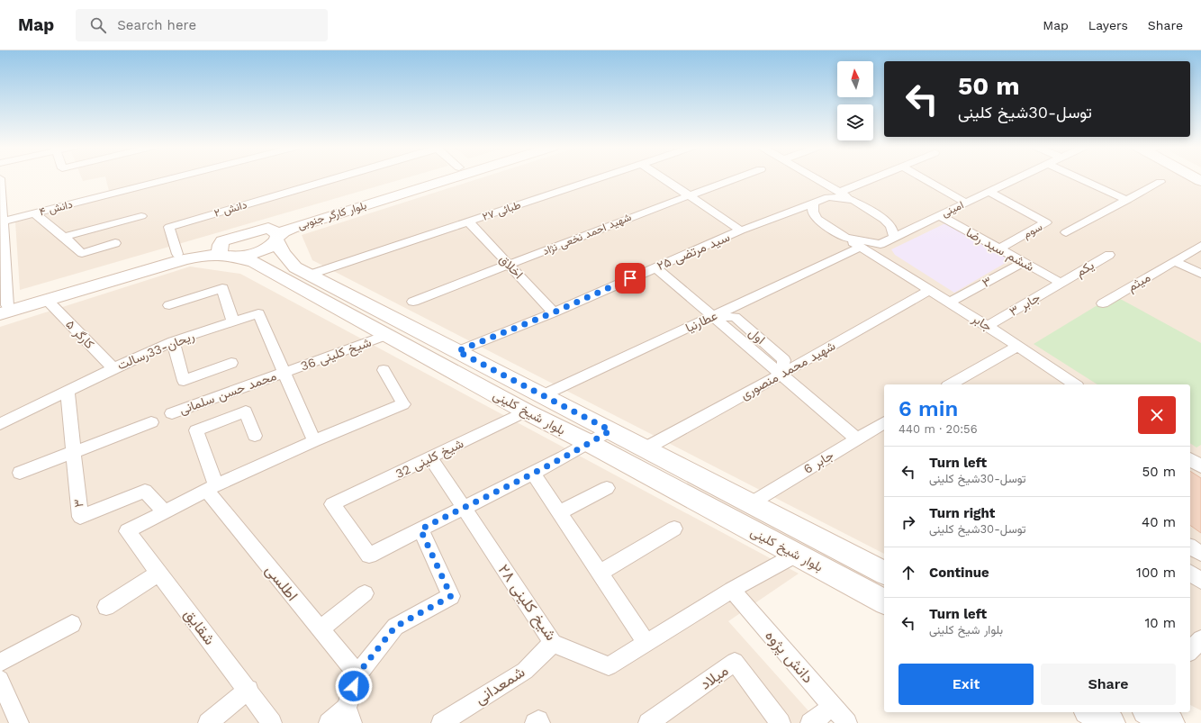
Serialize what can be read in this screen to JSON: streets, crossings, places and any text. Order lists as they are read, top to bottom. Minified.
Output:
{"streets":{"main road":["بلوار کارگر جنوبی","بلوار شیخ کلینی"],"street":["دانش ۴","دانش ۲","امینی","طبائی ۲۷","سوم","شهید احمد نخعی نژاد","ششم سید رضا","۲۵ سید مرتضی","اخلاق","یکم","۳","میثم","جابر ۳","عطارنیا","جابر","کارگر ۵","اول","ریحان-33رسالت","شیخ کلینی 36","شهید محمد منصوری","محمد حسن سلمانی","شیخ کلینی 32","جابر 6","اطلسی","شیخ کلینی ۲۸","شقایق","دانش پژوه","میلاد","شمعدانی"]},"crossings":[["امینی","سوم"],["امینی","ششم سید رضا"],["طبائی ۲۷","اخلاق"],["طبائی ۲۷","بلوار شیخ کلینی"],["بلوار کارگر جنوبی","بلوار شیخ کلینی"],["سوم","ششم سید رضا"],["شهید احمد نخعی نژاد","اخلاق"],["ششم سید رضا","یکم"],["ششم سید رضا","۳"],["ششم سید رضا","جابر ۳"],["۲۵ سید مرتضی","اخلاق"],["۲۵ سید مرتضی","جابر"],["۲۵ سید مرتضی","اول"],["۲۵ سید مرتضی","بلوار شیخ کلینی"],["یکم","جابر ۳"],["۳","جابر"],["۳","ریحان-33رسالت"],["۳","شقایق"],["جابر ۳","جابر"],["عطارنیا","جابر"],["عطارنیا","اول"],["عطارنیا","بلوار شیخ کلینی"],["جابر","شهید محمد منصوری"],["کارگر ۵","ریحان-33رسالت"],["اول","شهید محمد منصوری"],["اول","جابر 6"],["ریحان-33رسالت","شیخ کلینی 36"],["ریحان-33رسالت","محمد حسن سلمانی"],["شیخ کلینی 36","محمد حسن سلمانی"],["شیخ کلینی 36","بلوار شیخ کلینی"],["شهید محمد منصوری","بلوار شیخ کلینی"],["بلوار شیخ کلینی","شیخ کلینی 32"],["بلوار شیخ کلینی","جابر 6"],["بلوار شیخ کلینی","شیخ کلینی ۲۸"],["شیخ کلینی 32","شیخ کلینی ۲۸"],["شیخ کلینی ۲۸","دانش پژوه"],["شیخ کلینی ۲۸","شمعدانی"]],"north":"top","page":{"header":"Map","search":"Search here","nav":["Map","Layers","Share"],"turn":["50 m","توسل-30شیخ کلینی"],"heading":["6 min","440 m · 20:56"],"list":[{"name":"Turn left","note":"توسل-30شیخ کلینی","value":"50 m"},{"name":"Turn right","note":"توسل-30شیخ کلینی","value":"40 m"},{"name":"Continue","value":"100 m"},{"name":"Turn left","note":"بلوار شیخ کلینی","value":"10 m"}],"buttons":["Exit","Share"]}}
